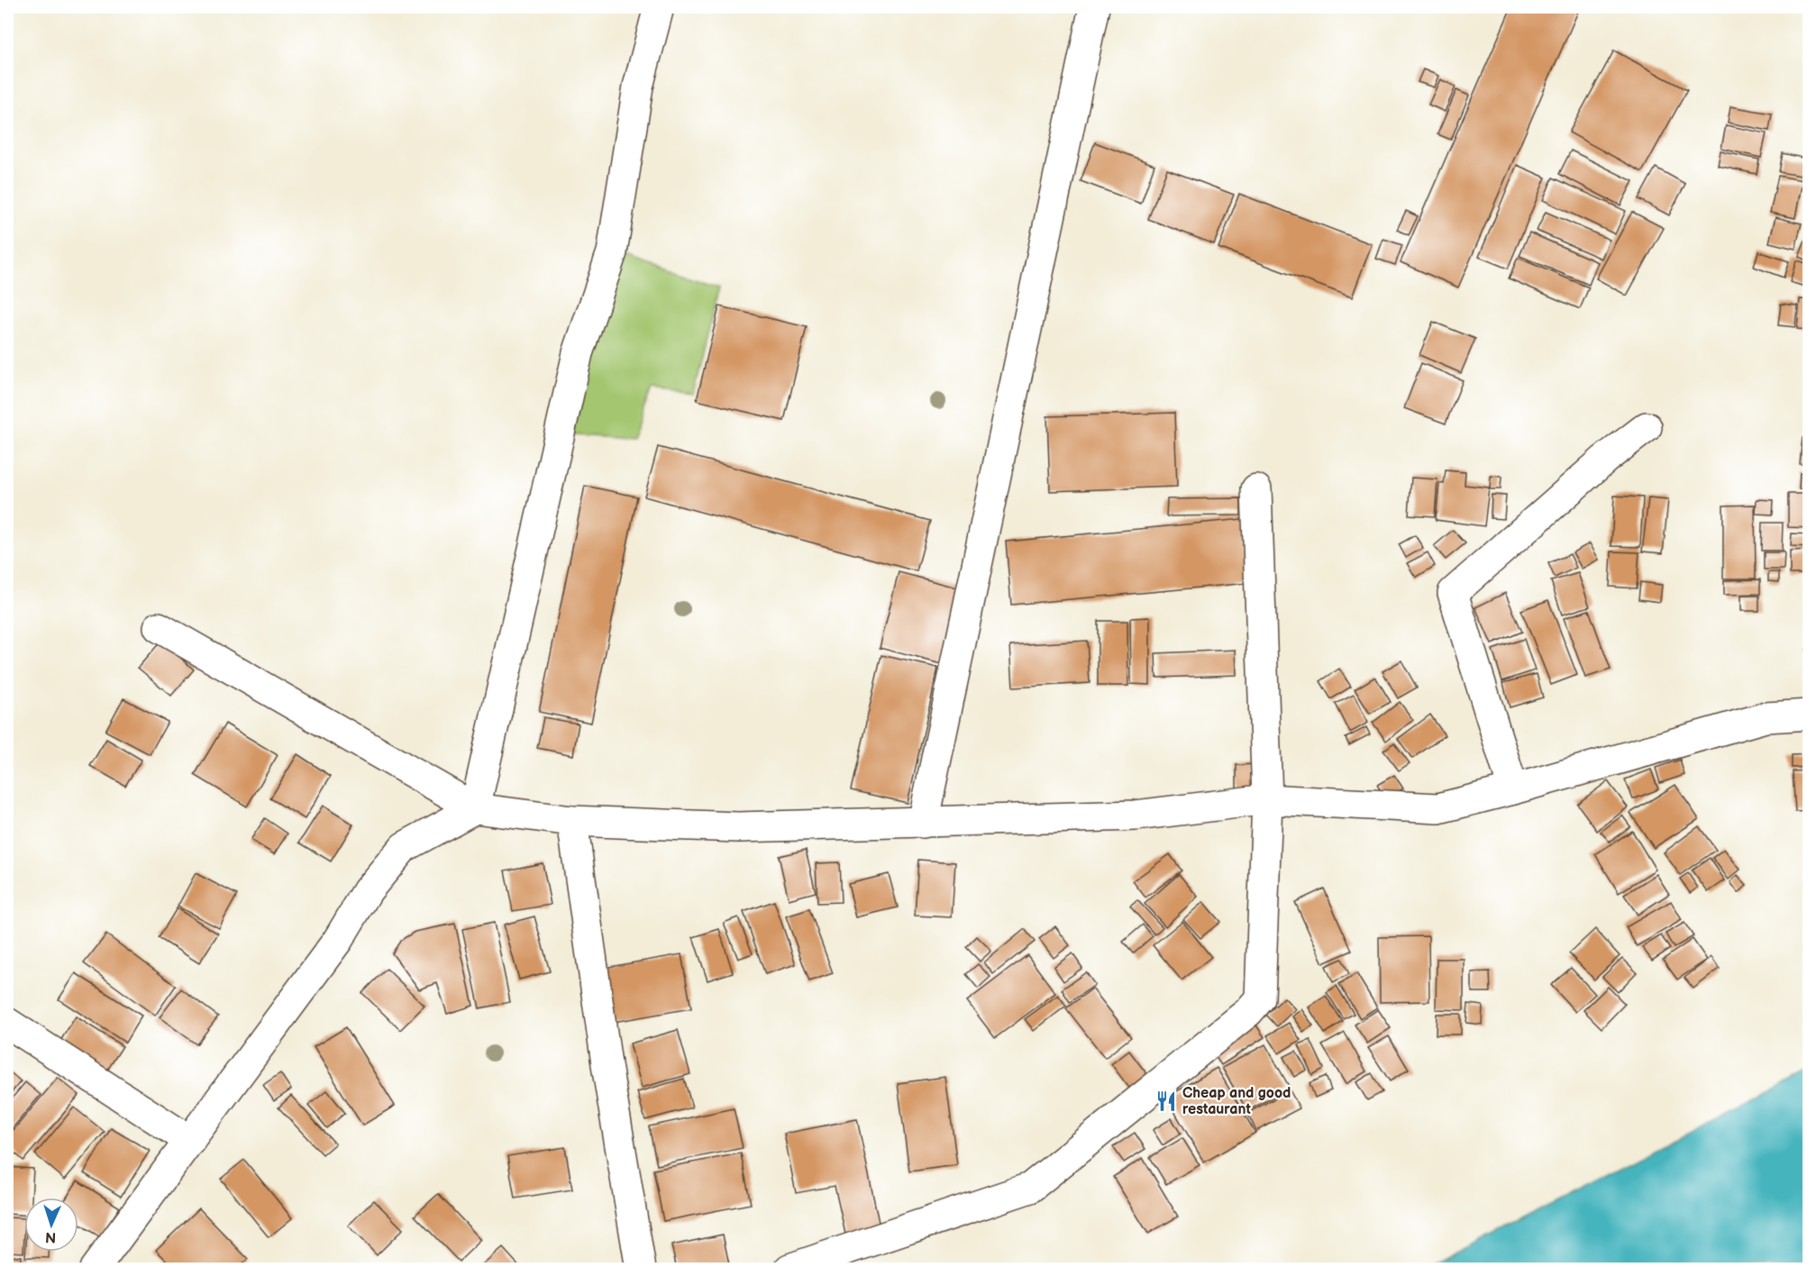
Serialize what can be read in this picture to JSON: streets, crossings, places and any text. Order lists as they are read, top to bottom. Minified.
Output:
{"places":{"restaurant":["Cheap and good restaurant"]},"north":"bottom"}
